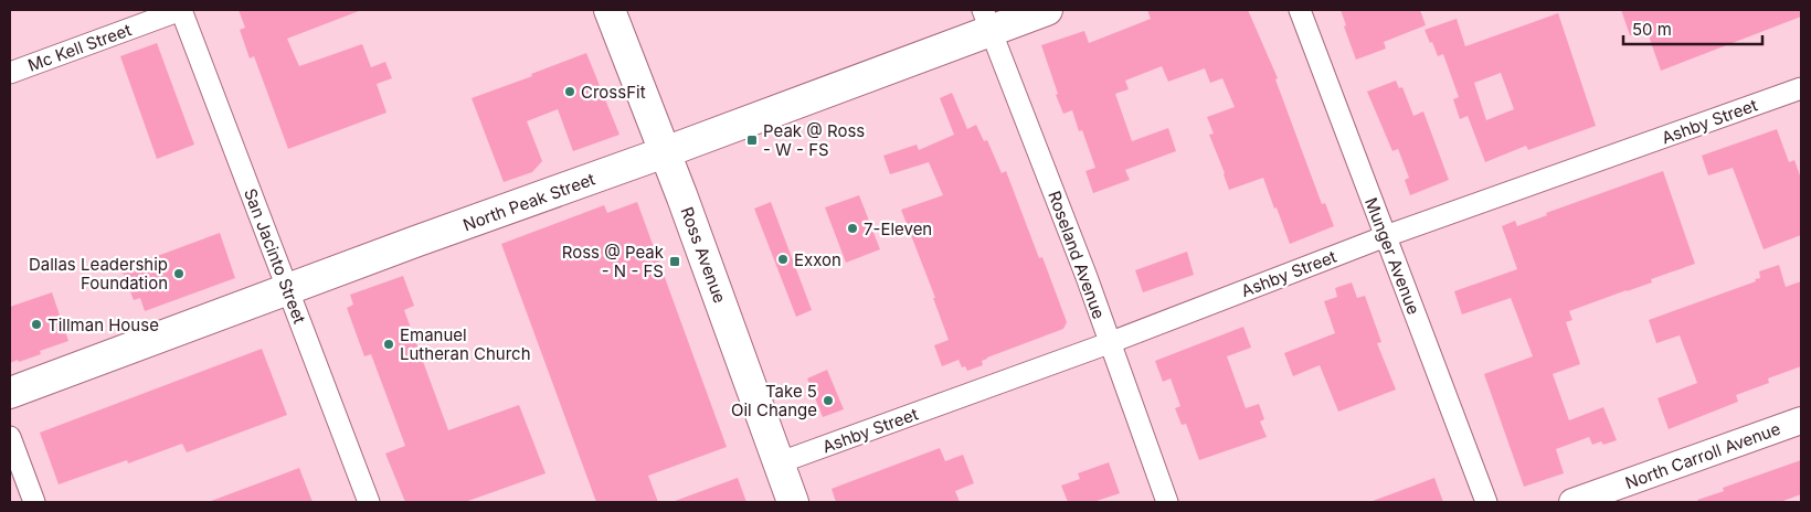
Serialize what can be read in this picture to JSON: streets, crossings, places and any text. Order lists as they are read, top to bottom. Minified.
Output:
{"streets":{"main road":["North Peak Street","Ross Avenue"],"street":["Mc Kell Street","Ashby Street","Roseland Avenue","San Jacinto Street","Munger Avenue","North Carroll Avenue"]},"crossings":[["Mc Kell Street","San Jacinto Street"],["Ashby Street","Ross Avenue"],["Ashby Street","Roseland Avenue"],["Ashby Street","Munger Avenue"],["North Peak Street","Ross Avenue"],["North Peak Street","Roseland Avenue"],["North Peak Street","San Jacinto Street"]],"places":{"other":["CrossFit","7-Eleven","Exxon","Dallas Leadership Foundation","Tillman House","Emanuel Lutheran Church","Take 5 Oil Change"],"transit":["Peak @ Ross - W - FS","Ross @ Peak - N - FS"]},"scale_bar":"50 m"}
